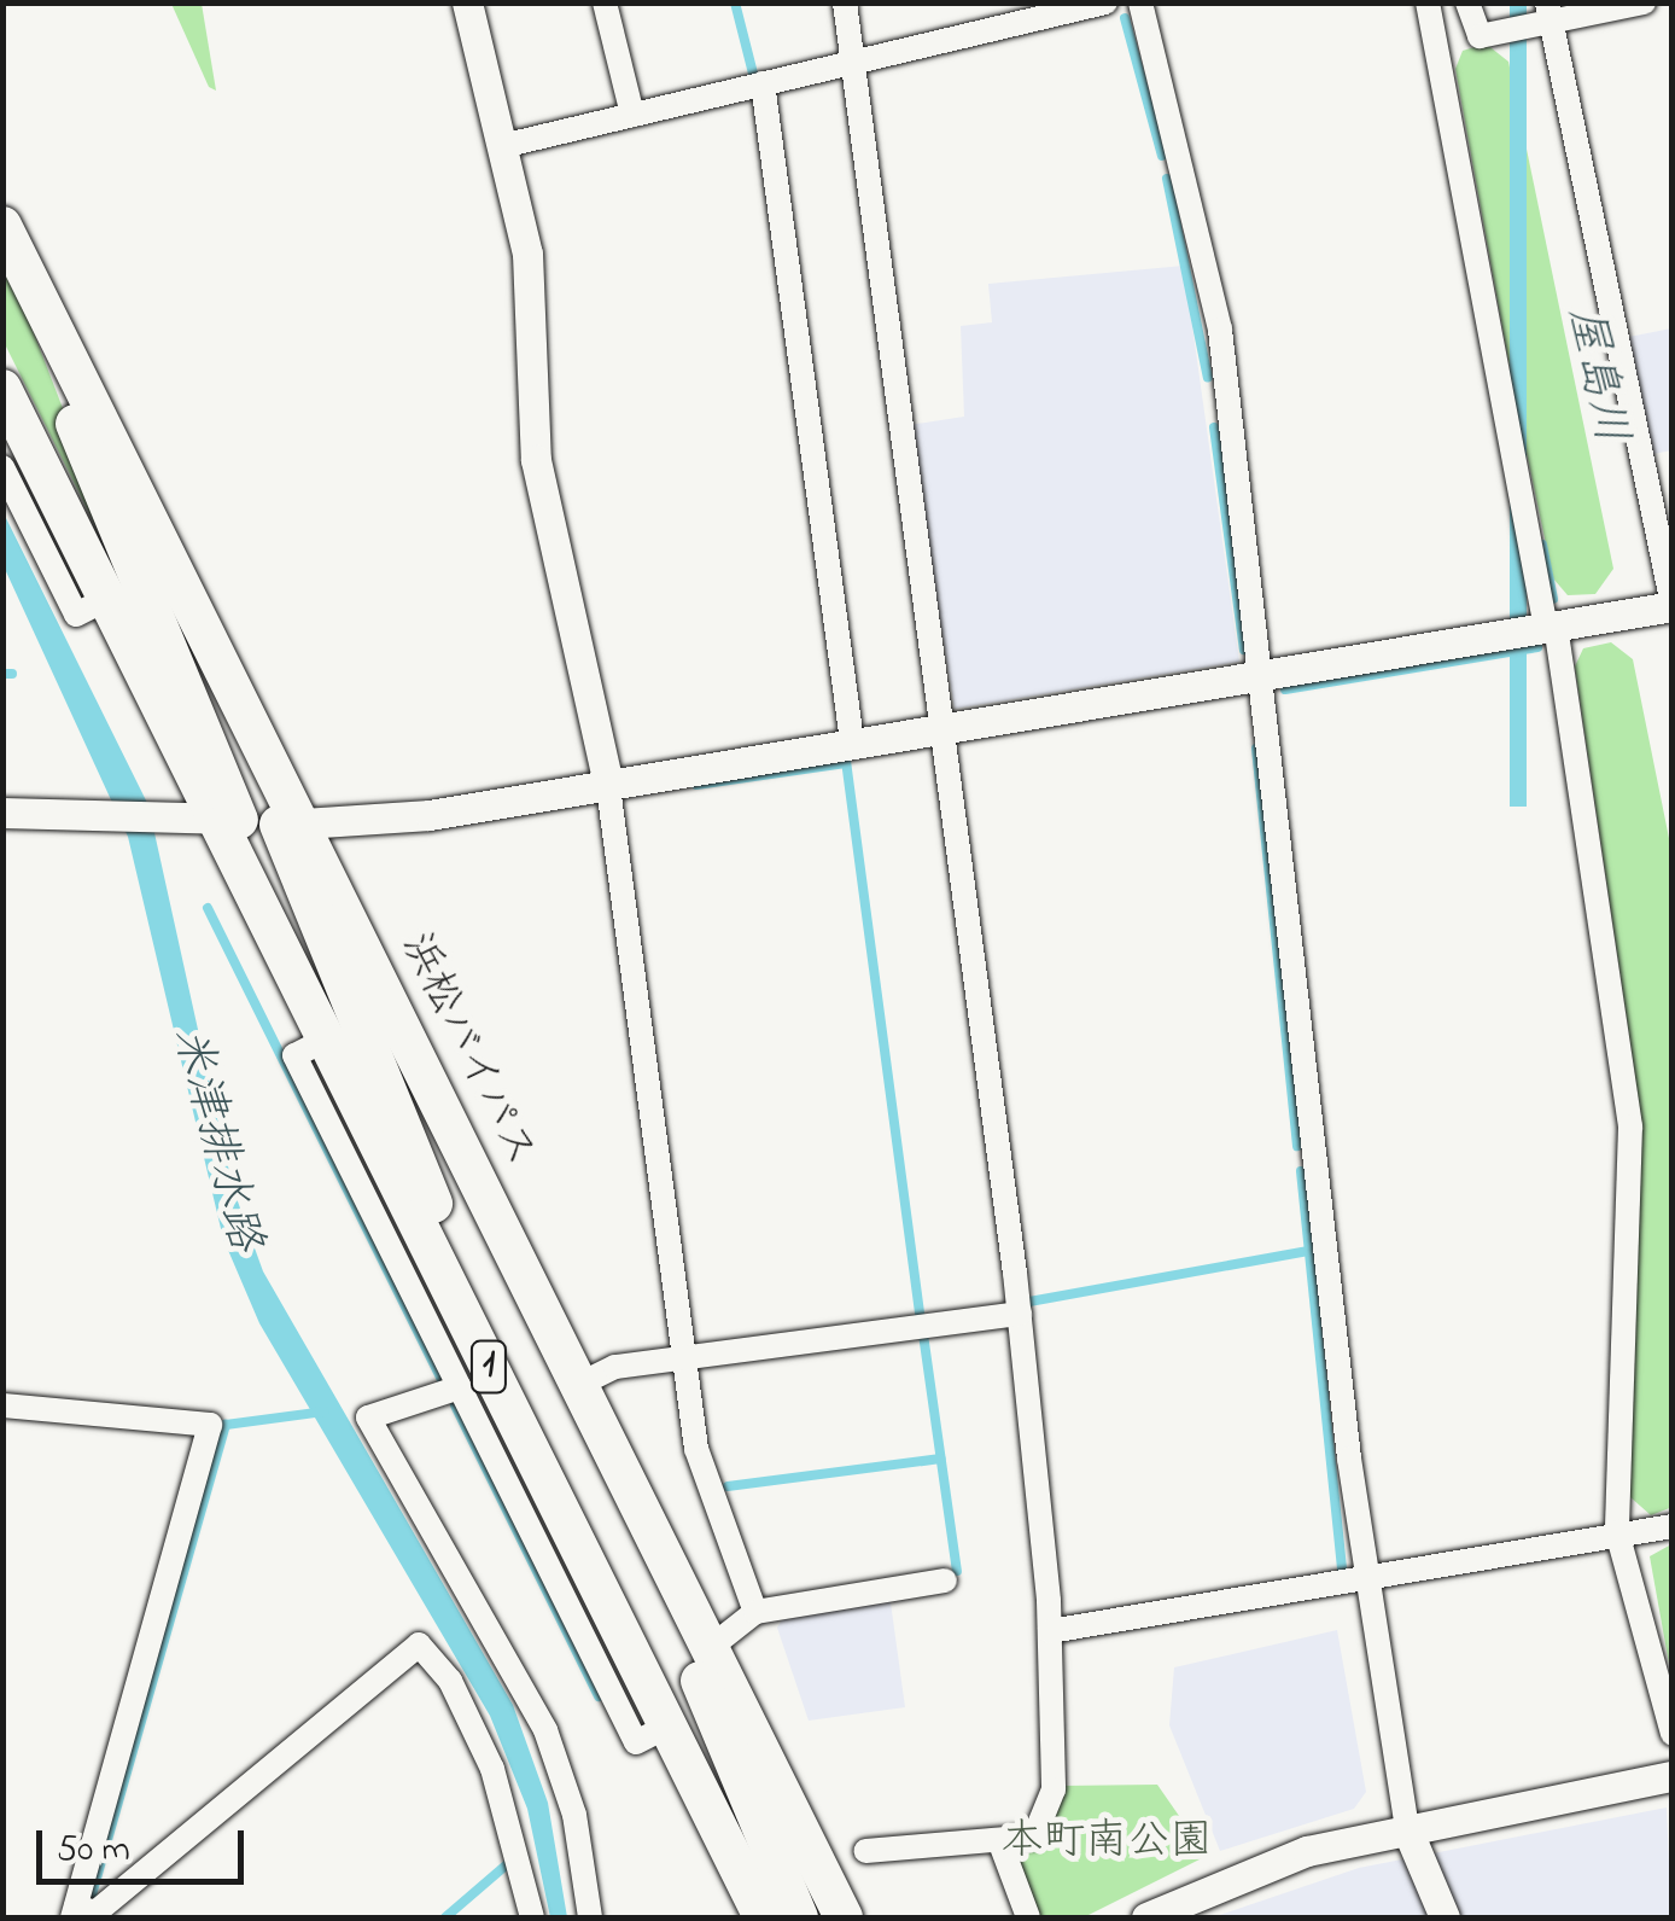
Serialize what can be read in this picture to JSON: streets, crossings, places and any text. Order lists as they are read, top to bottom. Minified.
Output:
{"streets":{"highway":["浜松バイパス","1"]},"water":["屋島川","米津排水路"],"parks":["本町南公園"],"scale_bar":"50 m"}
